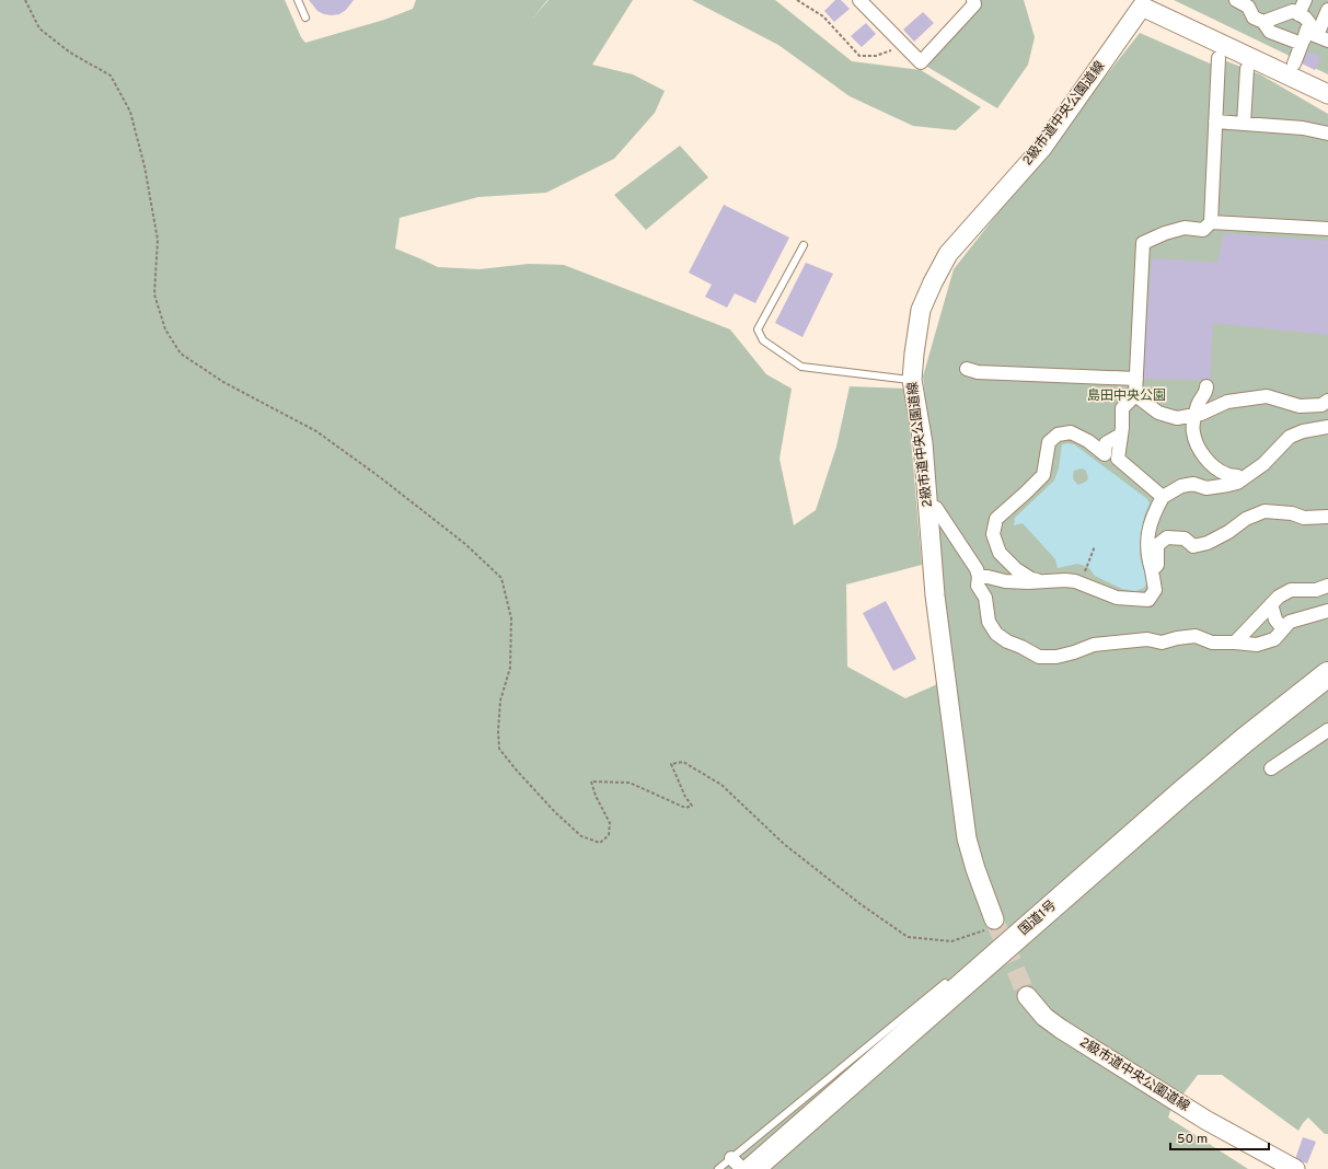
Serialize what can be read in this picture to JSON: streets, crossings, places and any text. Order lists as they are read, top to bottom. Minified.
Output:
{"streets":{"highway":["国道1号"],"street":["2級市道中央公園道線"]},"parks":["島田中央公園"],"scale_bar":"50 m"}
